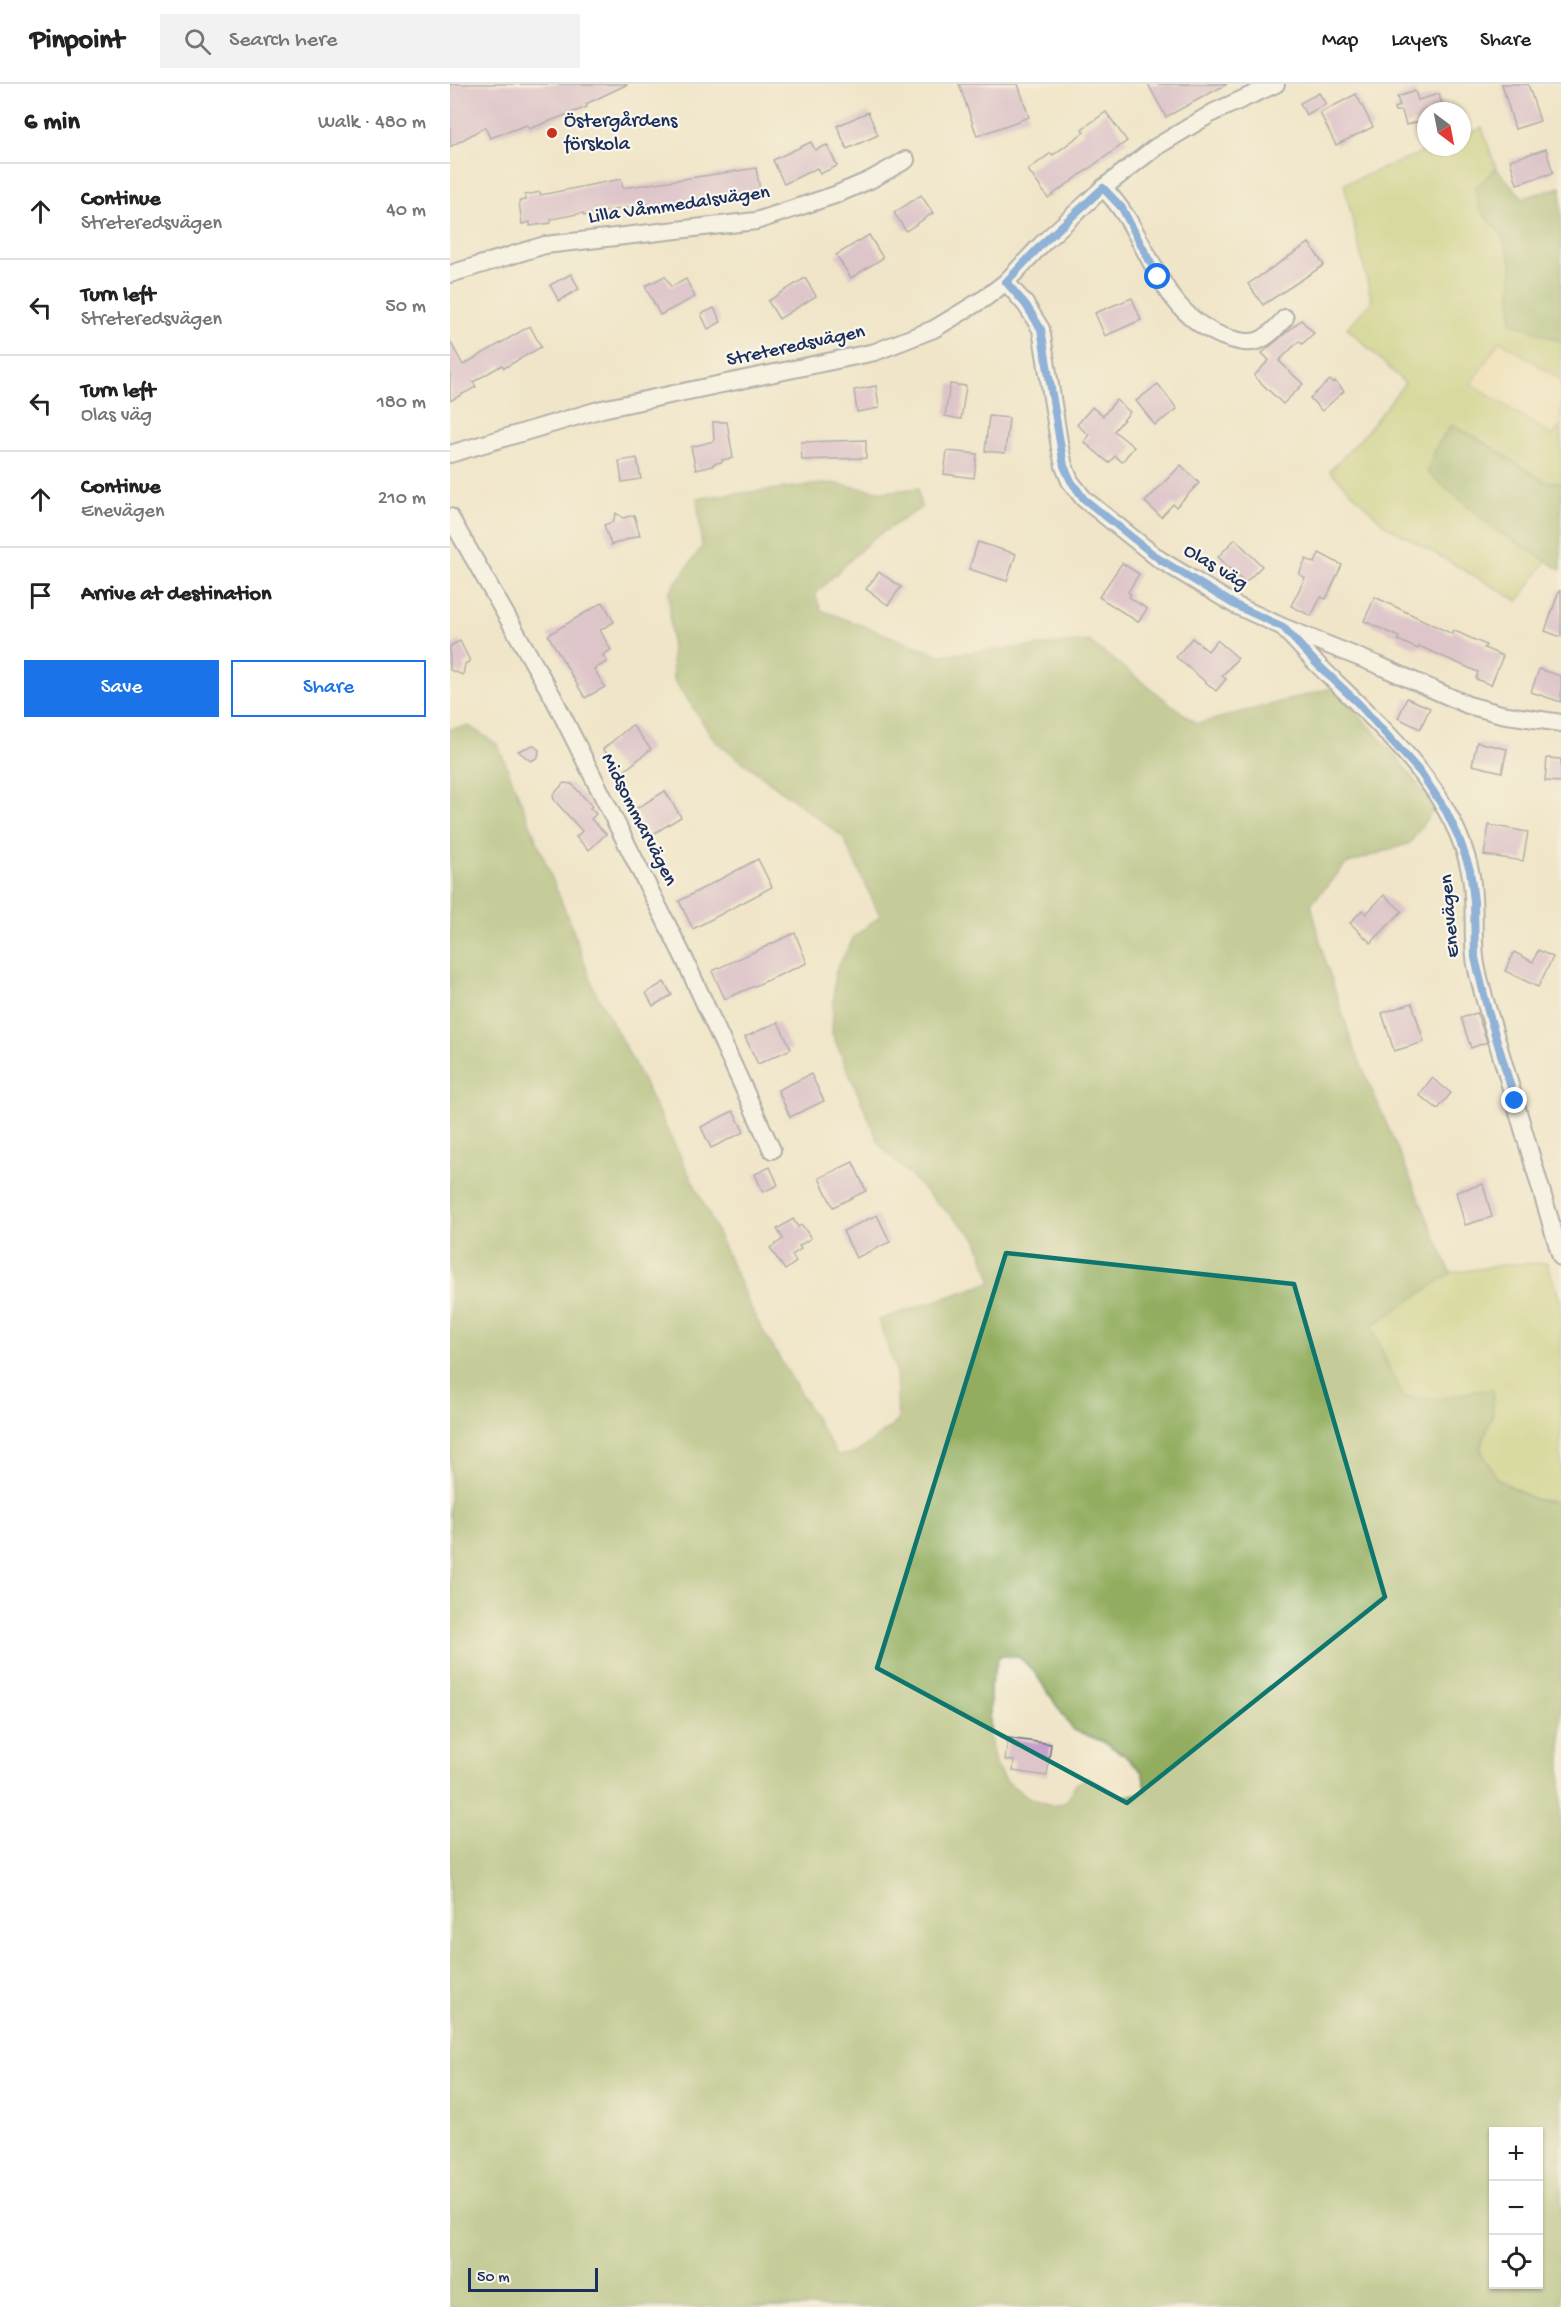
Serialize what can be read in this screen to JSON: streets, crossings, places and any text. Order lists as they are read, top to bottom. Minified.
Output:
{"streets":{"street":["Lilla Våmmedalsvägen","Streteredsvägen","Olas väg","Midsommarvägen","Enevägen"]},"crossings":[["Streteredsvägen","Olas väg"],["Olas väg","Enevägen"]],"places":["Östergårdens förskola"],"scale_bar":"50 m","north":"bottom right","page":{"header":"Pinpoint","search":"Search here","nav":["Map","Layers","Share"],"heading":["6 min","Walk · 480 m"],"list":[["Continue","Streteredsvägen","40 m"],["Turn left","Streteredsvägen","50 m"],["Turn left","Olas väg","180 m"],["Continue","Enevägen","210 m"],"Arrive at destination"],"buttons":["Save","Share"],"map_buttons":["+","−"],"scale":"50 m"}}
